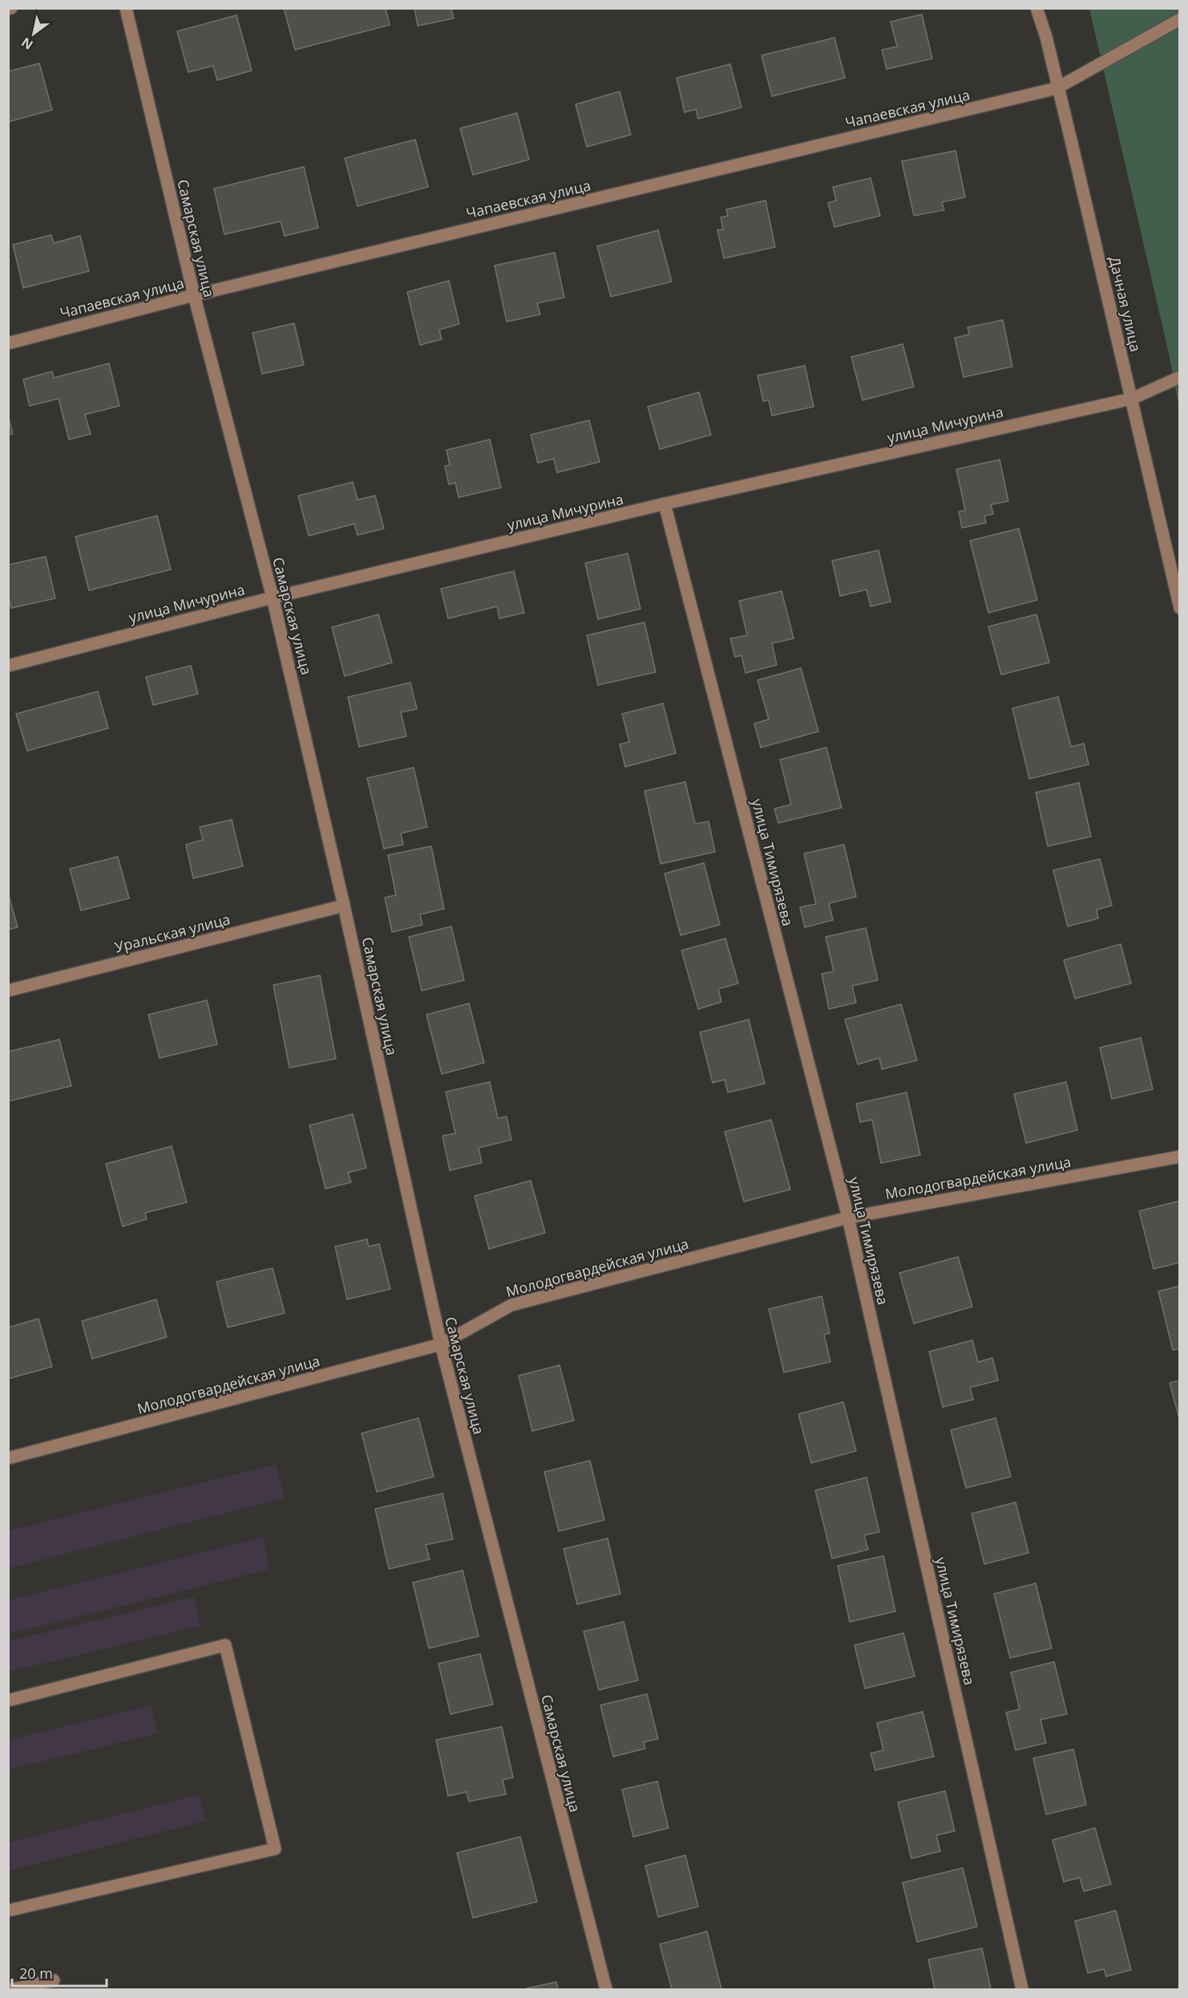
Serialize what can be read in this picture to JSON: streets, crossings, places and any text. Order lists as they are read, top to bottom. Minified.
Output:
{"streets":{"street":["Чапаевская улица","Самарская улица","Дачная улица","улица Мичурина","улица Тимирязева","Уральская улица","Молодогвардейская улица"]},"crossings":[["Чапаевская улица","Самарская улица"],["Чапаевская улица","Дачная улица"],["Самарская улица","улица Мичурина"],["Самарская улица","Уральская улица"],["Самарская улица","Молодогвардейская улица"],["Дачная улица","улица Мичурина"],["улица Мичурина","улица Тимирязева"],["улица Тимирязева","Молодогвардейская улица"]],"scale_bar":"20 m","north":"bottom left"}
